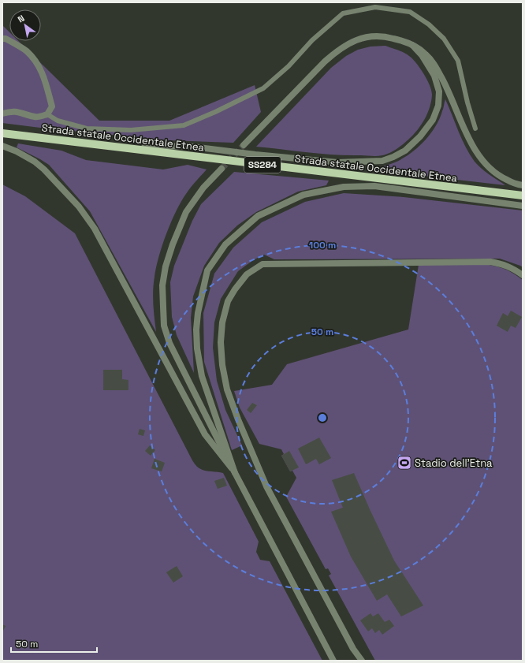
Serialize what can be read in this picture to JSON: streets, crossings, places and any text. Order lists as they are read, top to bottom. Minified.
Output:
{"streets":{"main road":["Strada statale Occidentale Etnea","SS284"]},"places":{"sports":["Stadio dell'Etna"]},"scale_bar":"50 m","north":"top left","rings":["100 m","50 m"]}
